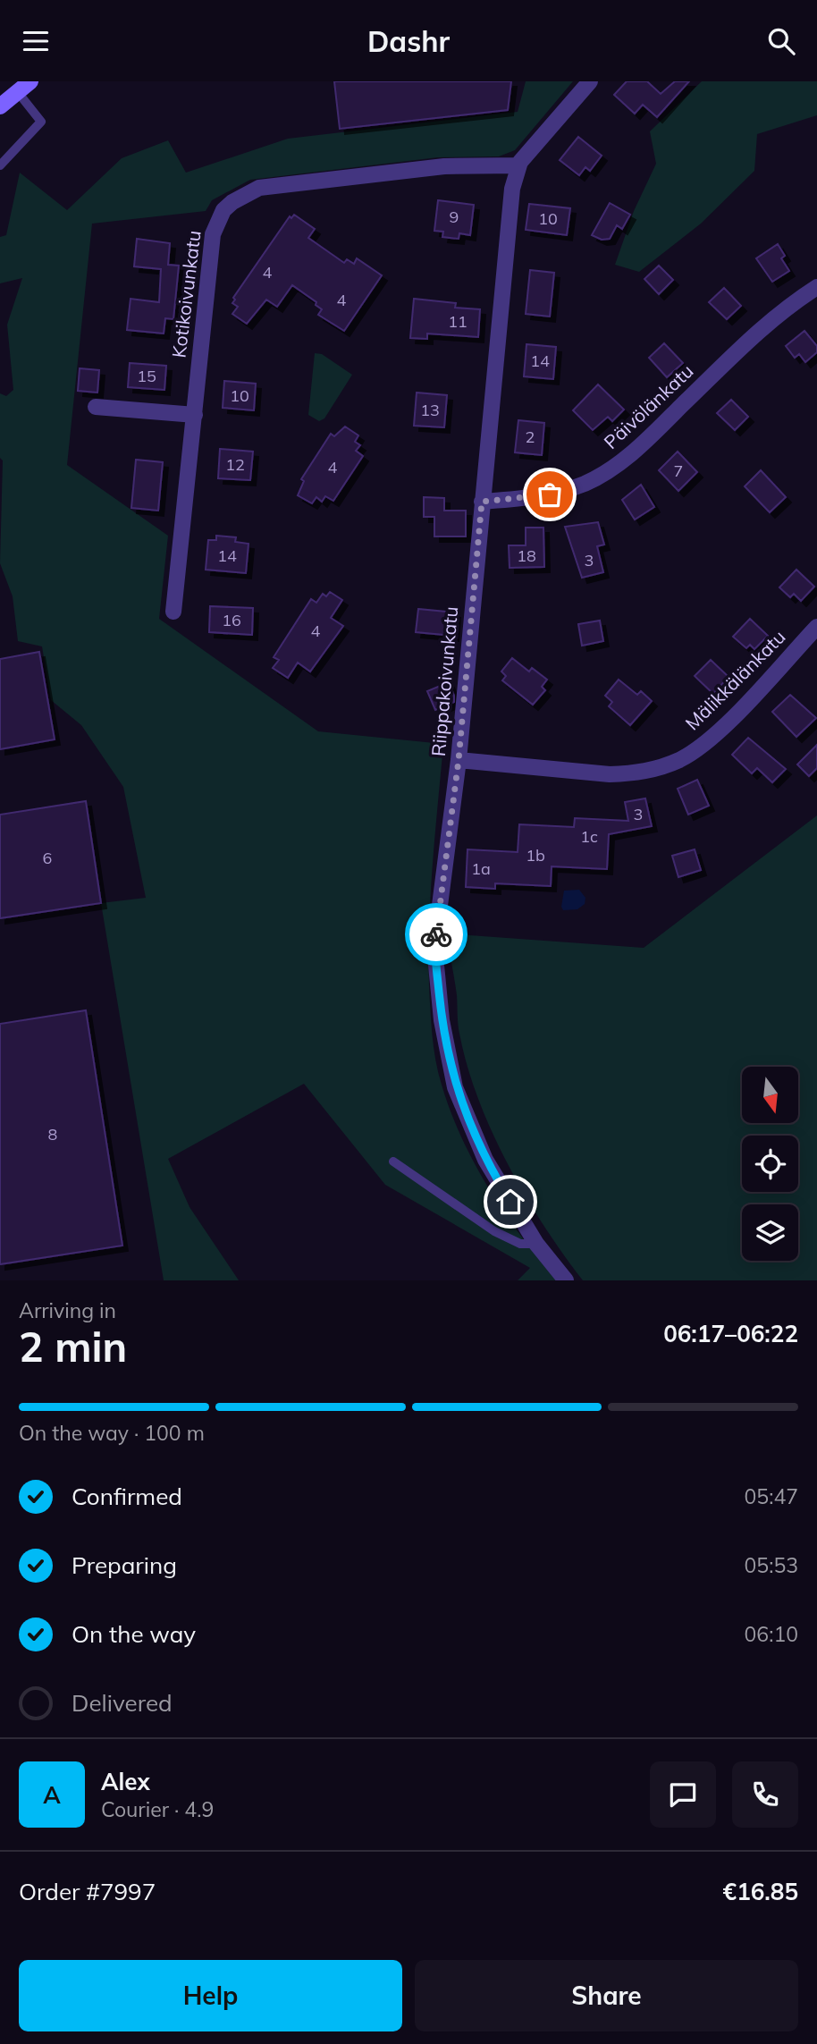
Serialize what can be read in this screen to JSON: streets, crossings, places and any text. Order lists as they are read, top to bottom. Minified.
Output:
{"streets":{"street":["Kotikoivunkatu","Päivölänkatu","Mälikkälänkatu","Riippakoivunkatu"]},"crossings":[["Kotikoivunkatu","Riippakoivunkatu"],["Päivölänkatu","Riippakoivunkatu"],["Mälikkälänkatu","Riippakoivunkatu"]],"house_numbers":["9","10","4","4","11","14","15","10","13","2","12","4","7","14","18","3","16","4","3","1c","1b","6","1a","8"],"north":"bottom","page":{"header":"Dashr","heading":["2 min","Arriving in","06:17–06:22"],"panel":["Alex","Courier · 4.9","Order #7997","€16.85"],"bar":"On the way · 100 m","list":[["Confirmed","05:47"],["Preparing","05:53"],["On the way","06:10"],"Delivered"],"round":"A","buttons":["Help","Share"]}}
